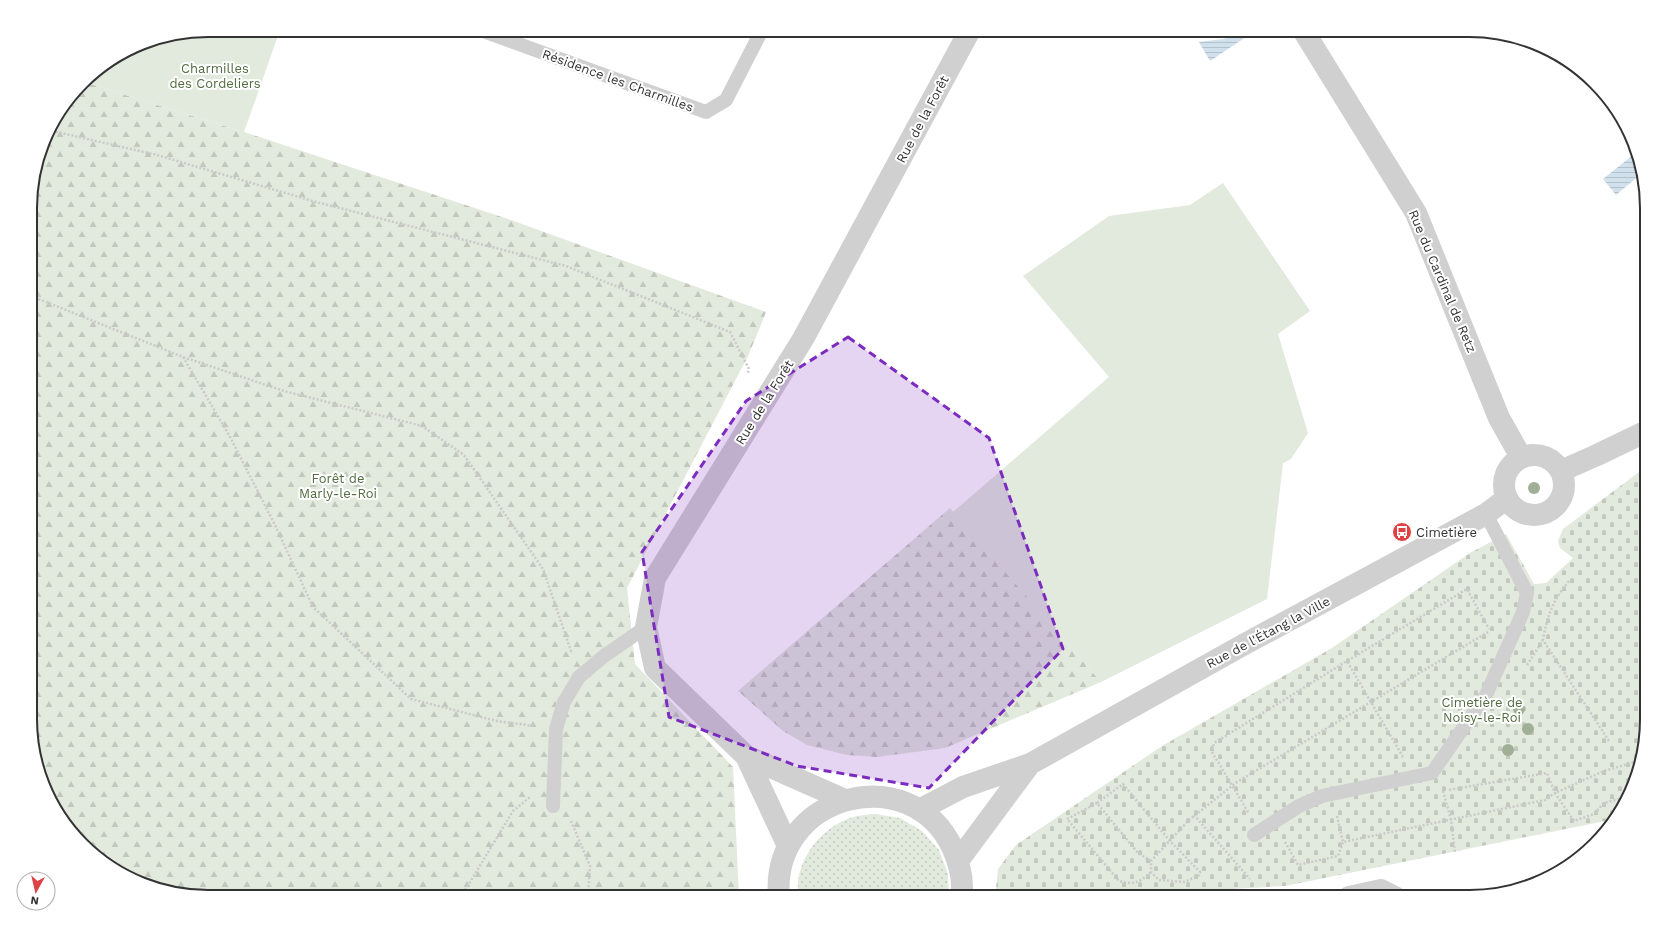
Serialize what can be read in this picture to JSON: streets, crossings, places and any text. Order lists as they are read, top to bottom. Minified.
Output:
{"streets":{"street":["Rue de la Forêt","Rue du Cardinal de Retz","Rue de l'Étang la Ville"],"lane":["Résidence les Charmilles"]},"crossings":[["Rue du Cardinal de Retz","Rue de l'Étang la Ville"]],"parks":["Charmilles des Cordeliers","Forêt de Marly-le-Roi","Cimetière de Noisy-le-Roi"],"places":{"bus stop":["Cimetière"]},"north":"bottom"}
